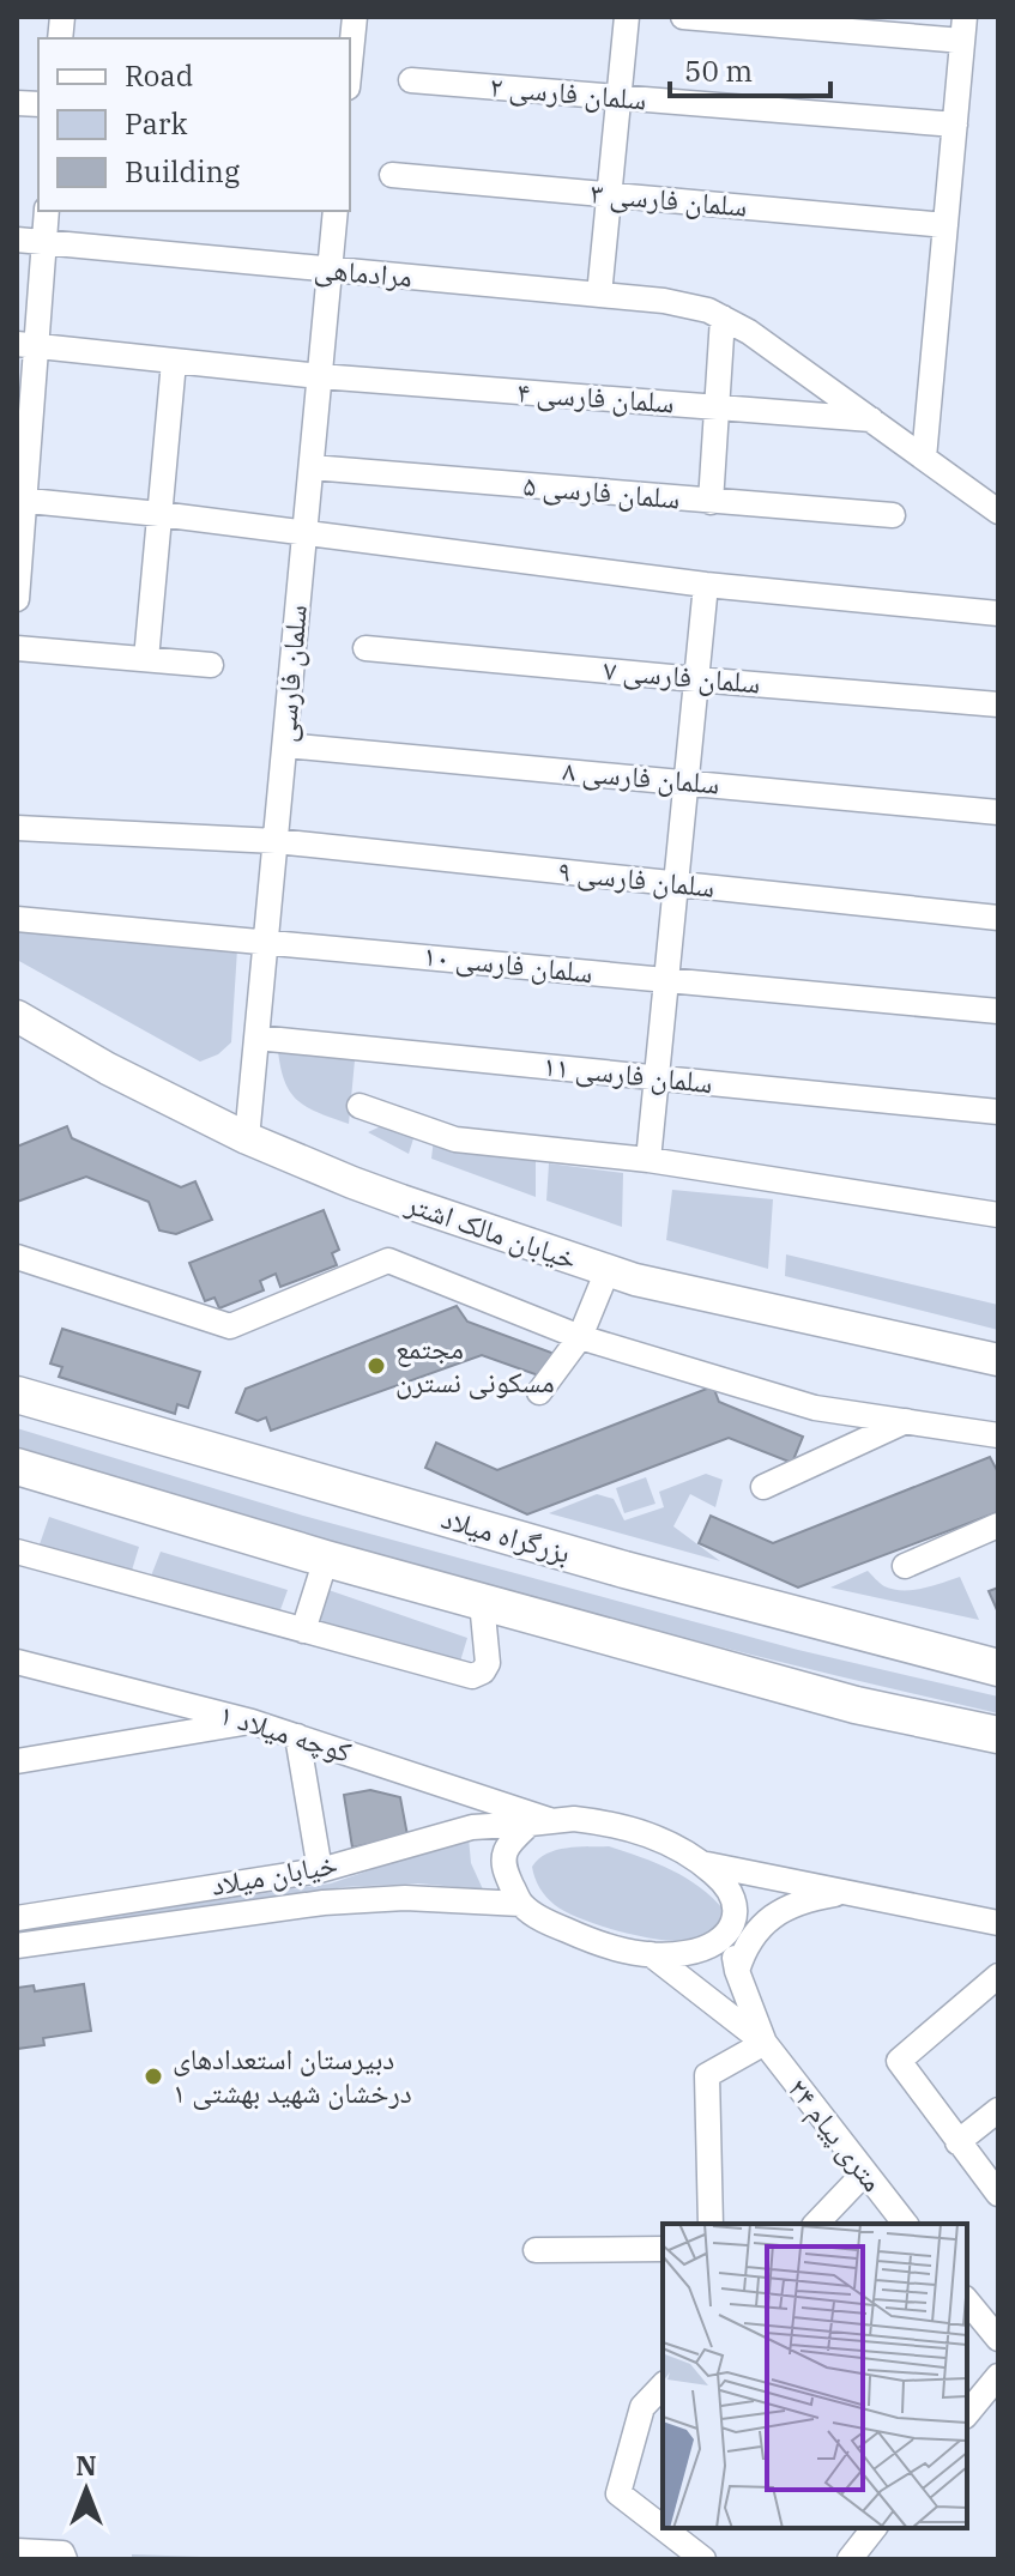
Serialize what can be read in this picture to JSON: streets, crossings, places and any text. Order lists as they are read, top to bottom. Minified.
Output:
{"streets":{"highway":["بزرگراه میلاد"],"main road":["خیابان مالک اشتر"],"street":["سلمان فارسی ۲","سلمان فارسی ۳","مرادماهی","سلمان فارسی ۴","سلمان فارسی ۵","سلمان فارسی","سلمان فارسی ۷","سلمان فارسی ۸","سلمان فارسی ۹","سلمان فارسی ۱۰","سلمان فارسی ۱۱","کوچه میلاد ۱","خیابان میلاد","۲۴ متری پیام"]},"crossings":[["مرادماهی","سلمان فارسی ۴"],["مرادماهی","سلمان فارسی"],["سلمان فارسی ۴","سلمان فارسی"],["سلمان فارسی ۵","سلمان فارسی"],["سلمان فارسی","سلمان فارسی ۸"],["سلمان فارسی","سلمان فارسی ۹"],["سلمان فارسی","سلمان فارسی ۱۰"],["سلمان فارسی","سلمان فارسی ۱۱"],["سلمان فارسی","خیابان مالک اشتر"],["کوچه میلاد ۱","خیابان میلاد"]],"places":["مجتمع مسکونی نسترن","دبیرستان استعدادهای درخشان شهید بهشتی ۱"],"legend":["Road","Park","Building"],"scale_bar":"50 m","north":"top"}
